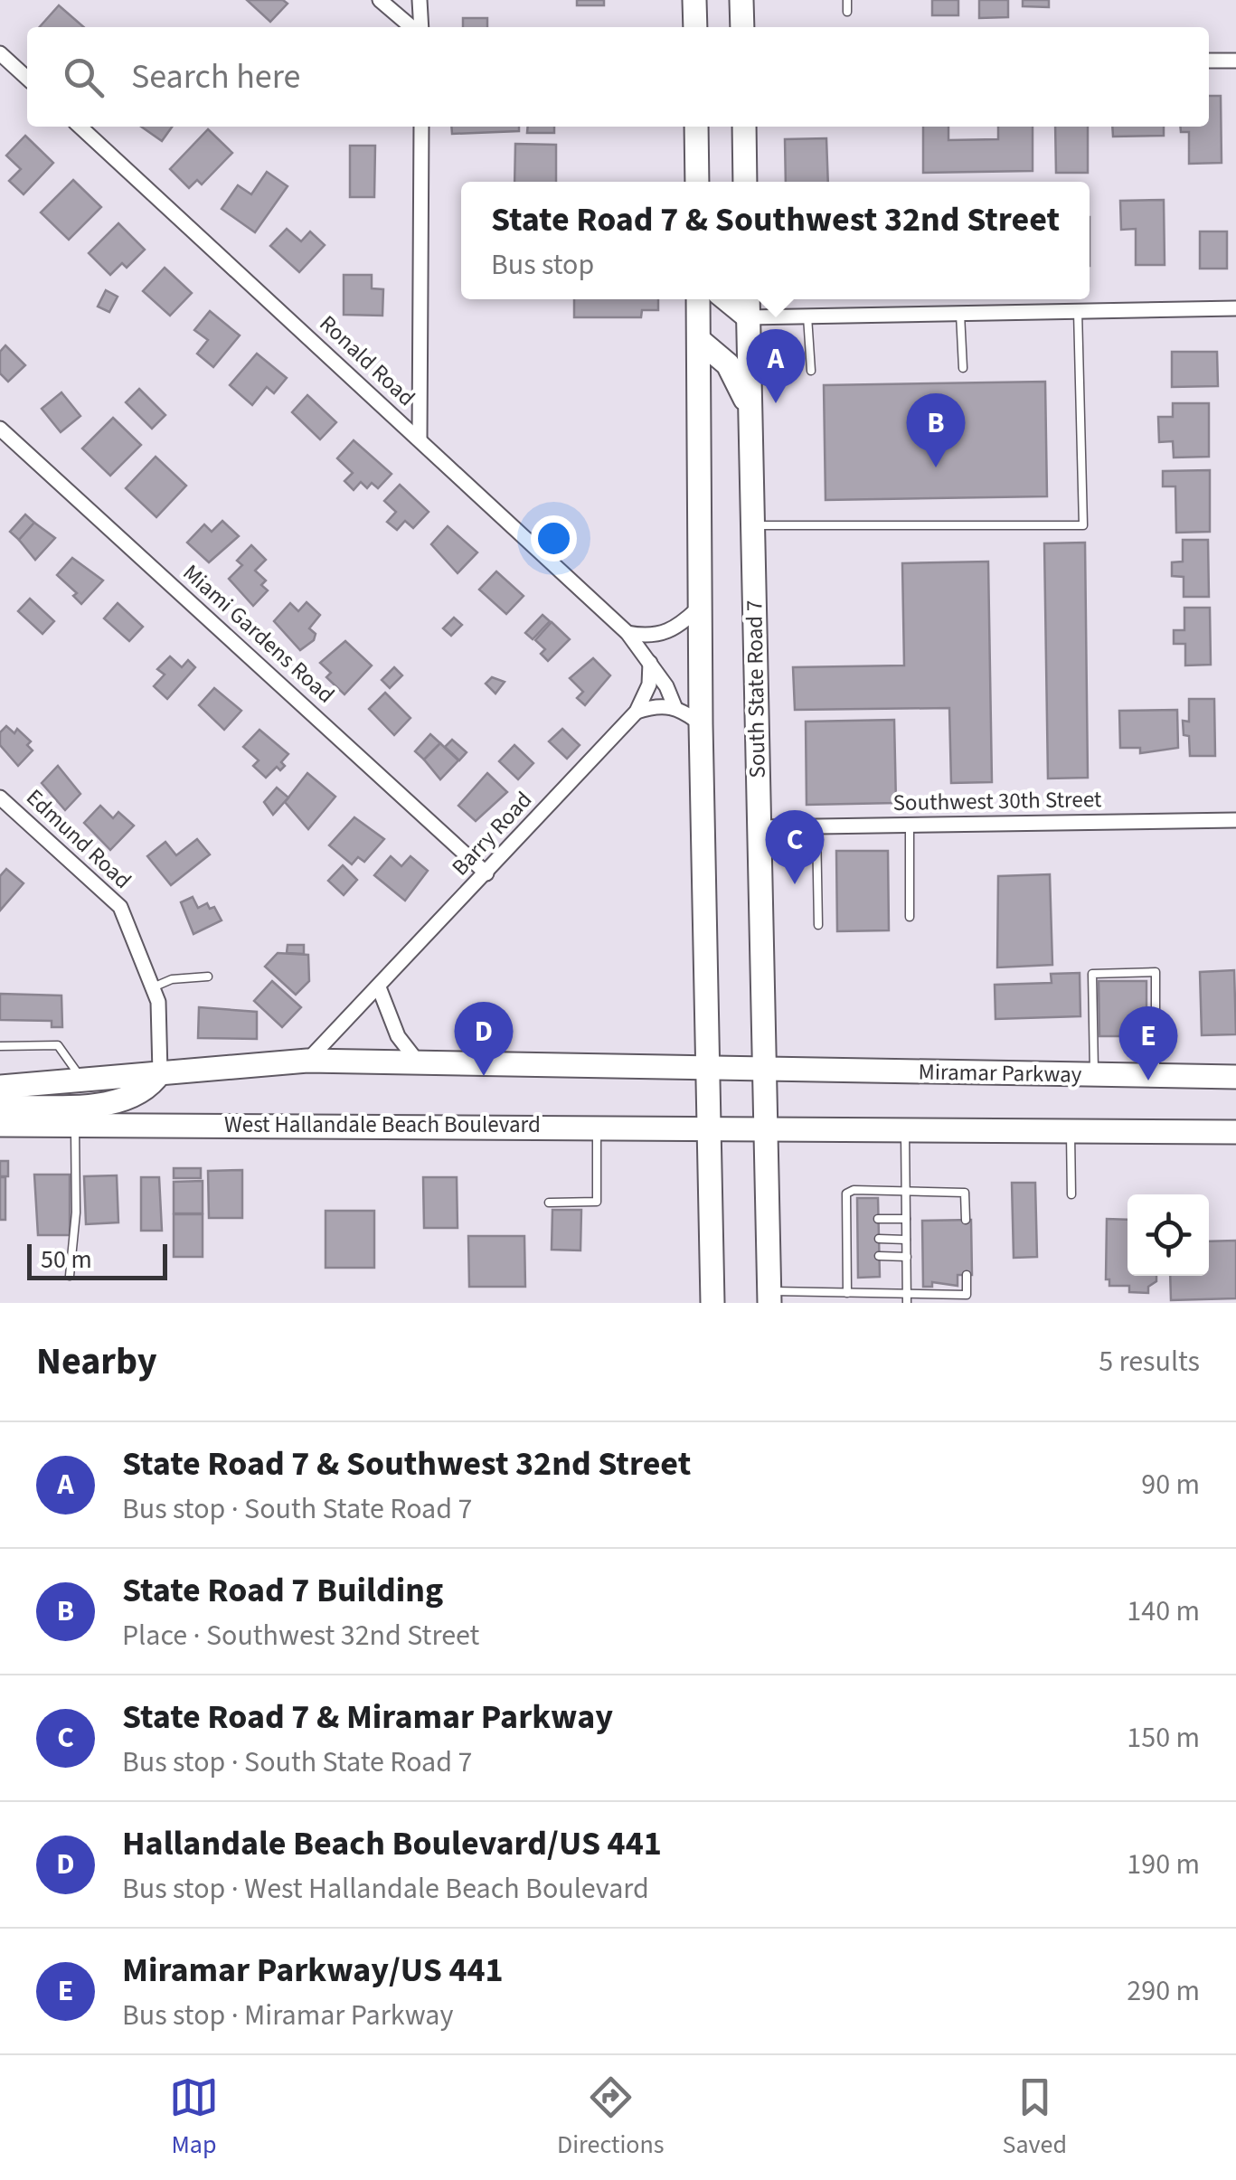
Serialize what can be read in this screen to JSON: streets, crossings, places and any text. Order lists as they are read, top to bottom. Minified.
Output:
{"streets":{"main road":["South State Road 7","Miramar Parkway","West Hallandale Beach Boulevard"],"street":["Ronald Road","Miami Gardens Road","Southwest 30th Street","Barry Road","Edmund Road"]},"crossings":[["Ronald Road","Barry Road"],["Miami Gardens Road","Barry Road"],["South State Road 7","Southwest 30th Street"],["South State Road 7","Miramar Parkway"],["South State Road 7","West Hallandale Beach Boulevard"]],"scale_bar":"50 m","page":{"search":"Search here","popup":["State Road 7 & Southwest 32nd Street","Bus stop"],"pins":["A","B","C","D","E"],"scale":"50 m","heading":["Nearby","5 results"],"list":[{"mark":"A","name":"State Road 7 & Southwest 32nd Street","note":"Bus stop · South State Road 7","value":"90 m"},{"mark":"B","name":"State Road 7 Building","note":"Place · Southwest 32nd Street","value":"140 m"},{"mark":"C","name":"State Road 7 & Miramar Parkway","note":"Bus stop · South State Road 7","value":"150 m"},{"mark":"D","name":"Hallandale Beach Boulevard/US 441","note":"Bus stop · West Hallandale Beach Boulevard","value":"190 m"},{"mark":"E","name":"Miramar Parkway/US 441","note":"Bus stop · Miramar Parkway","value":"290 m"}],"nav":["Map","Directions","Saved"]}}
